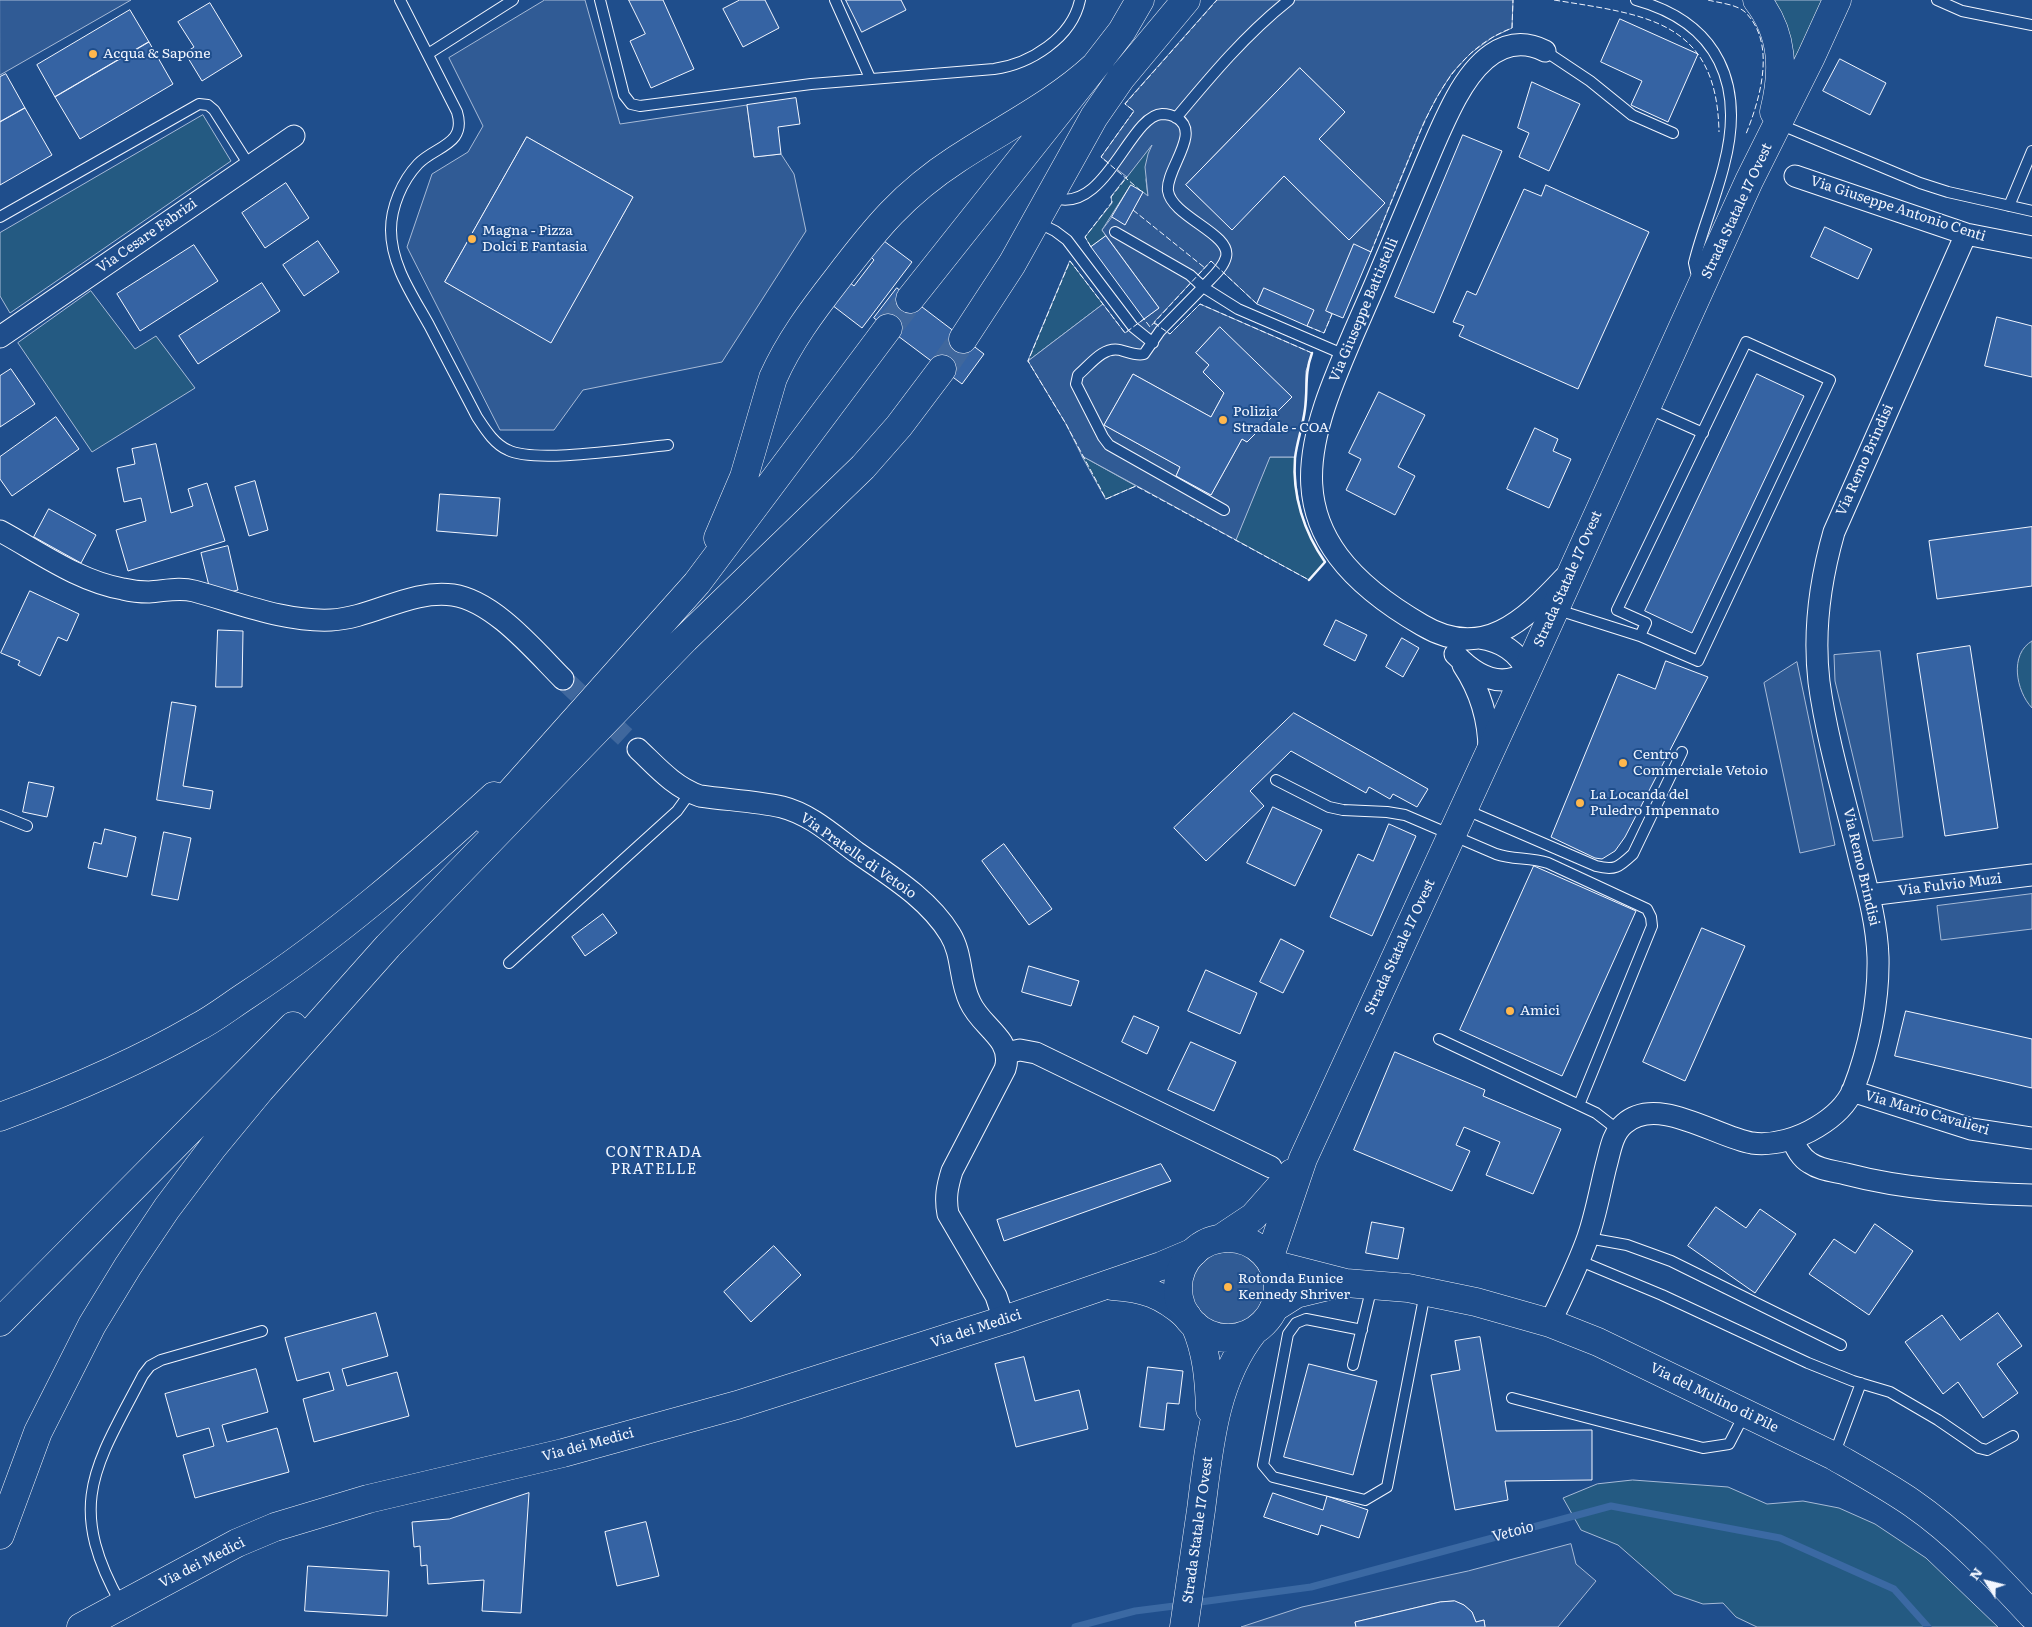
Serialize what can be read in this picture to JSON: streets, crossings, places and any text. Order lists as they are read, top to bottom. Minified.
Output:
{"streets":{"main road":["Strada Statale 17 Ovest","Via dei Medici","Via del Mulino di Pile"],"street":["Via Giuseppe Antonio Centi","Via Cesare Fabrizi","Via Giuseppe Battistelli","Via Remo Brindisi","Via Pratelle di Vetoio","Via Fulvio Muzi","Via Mario Cavalieri"]},"crossings":[["Via Giuseppe Antonio Centi","Via Remo Brindisi"],["Strada Statale 17 Ovest","Via Giuseppe Battistelli"],["Strada Statale 17 Ovest","Via dei Medici"],["Strada Statale 17 Ovest","Via del Mulino di Pile"],["Via Remo Brindisi","Via Fulvio Muzi"],["Via Remo Brindisi","Via Mario Cavalieri"],["Via dei Medici","Via del Mulino di Pile"]],"districts":["CONTRADA PRATELLE"],"water":["Vetoio"],"places":["Acqua & Sapone","Magna - Pizza Dolci E Fantasia","Polizia Stradale - COA","Centro Commerciale Vetoio","La Locanda del Puledro Impennato","Amici","Rotonda Eunice Kennedy Shriver"],"north":"top left"}
